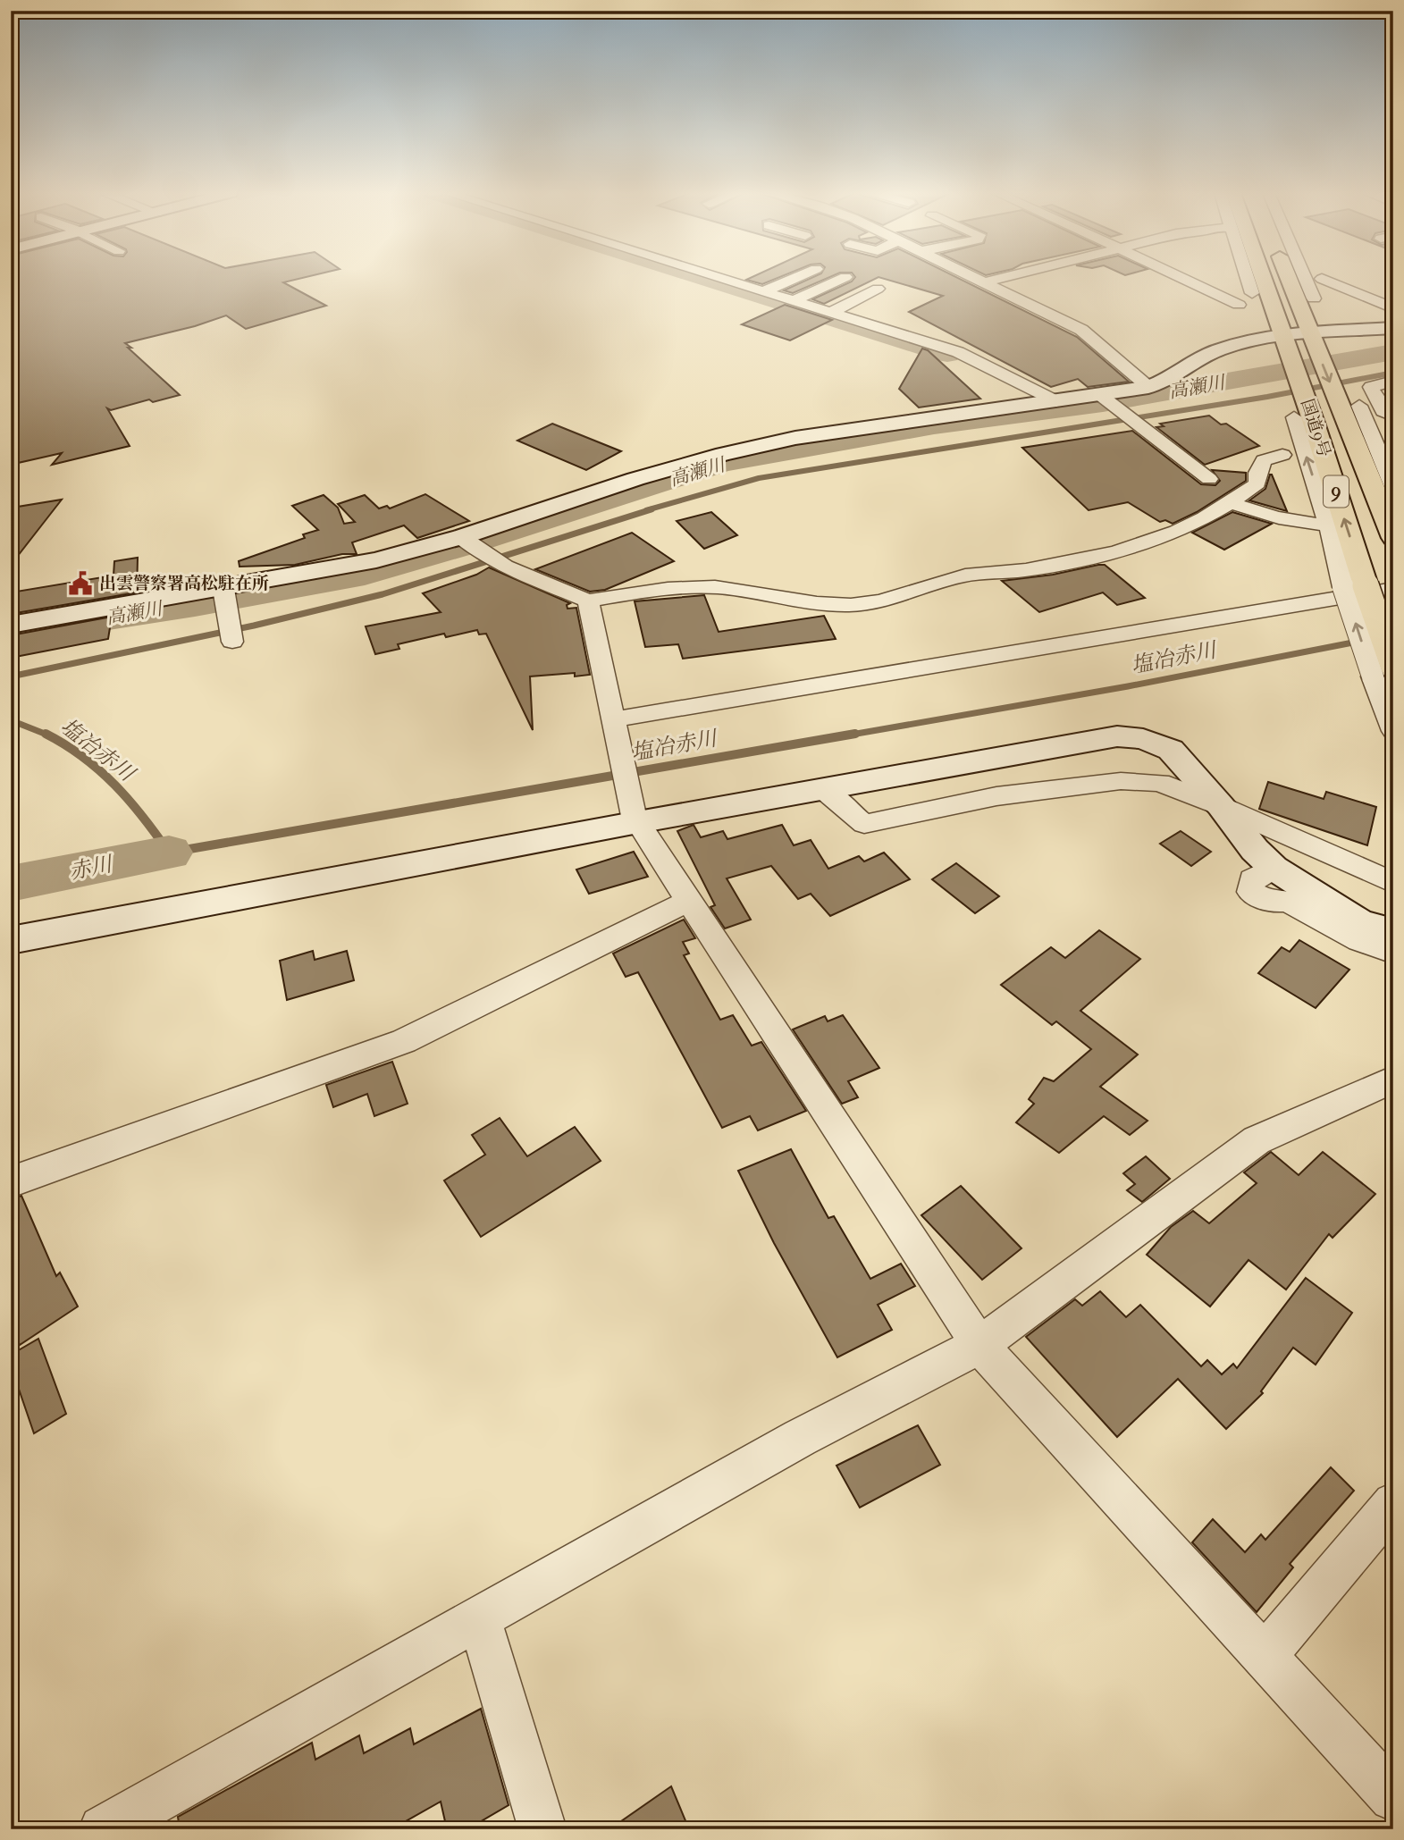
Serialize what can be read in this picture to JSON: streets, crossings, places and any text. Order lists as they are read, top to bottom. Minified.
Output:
{"streets":{"highway":["国道9号","9"]},"water":["高瀬川","塩冶赤川","赤川"],"places":{"public building":["出雲警察署高松駐在所"]}}
